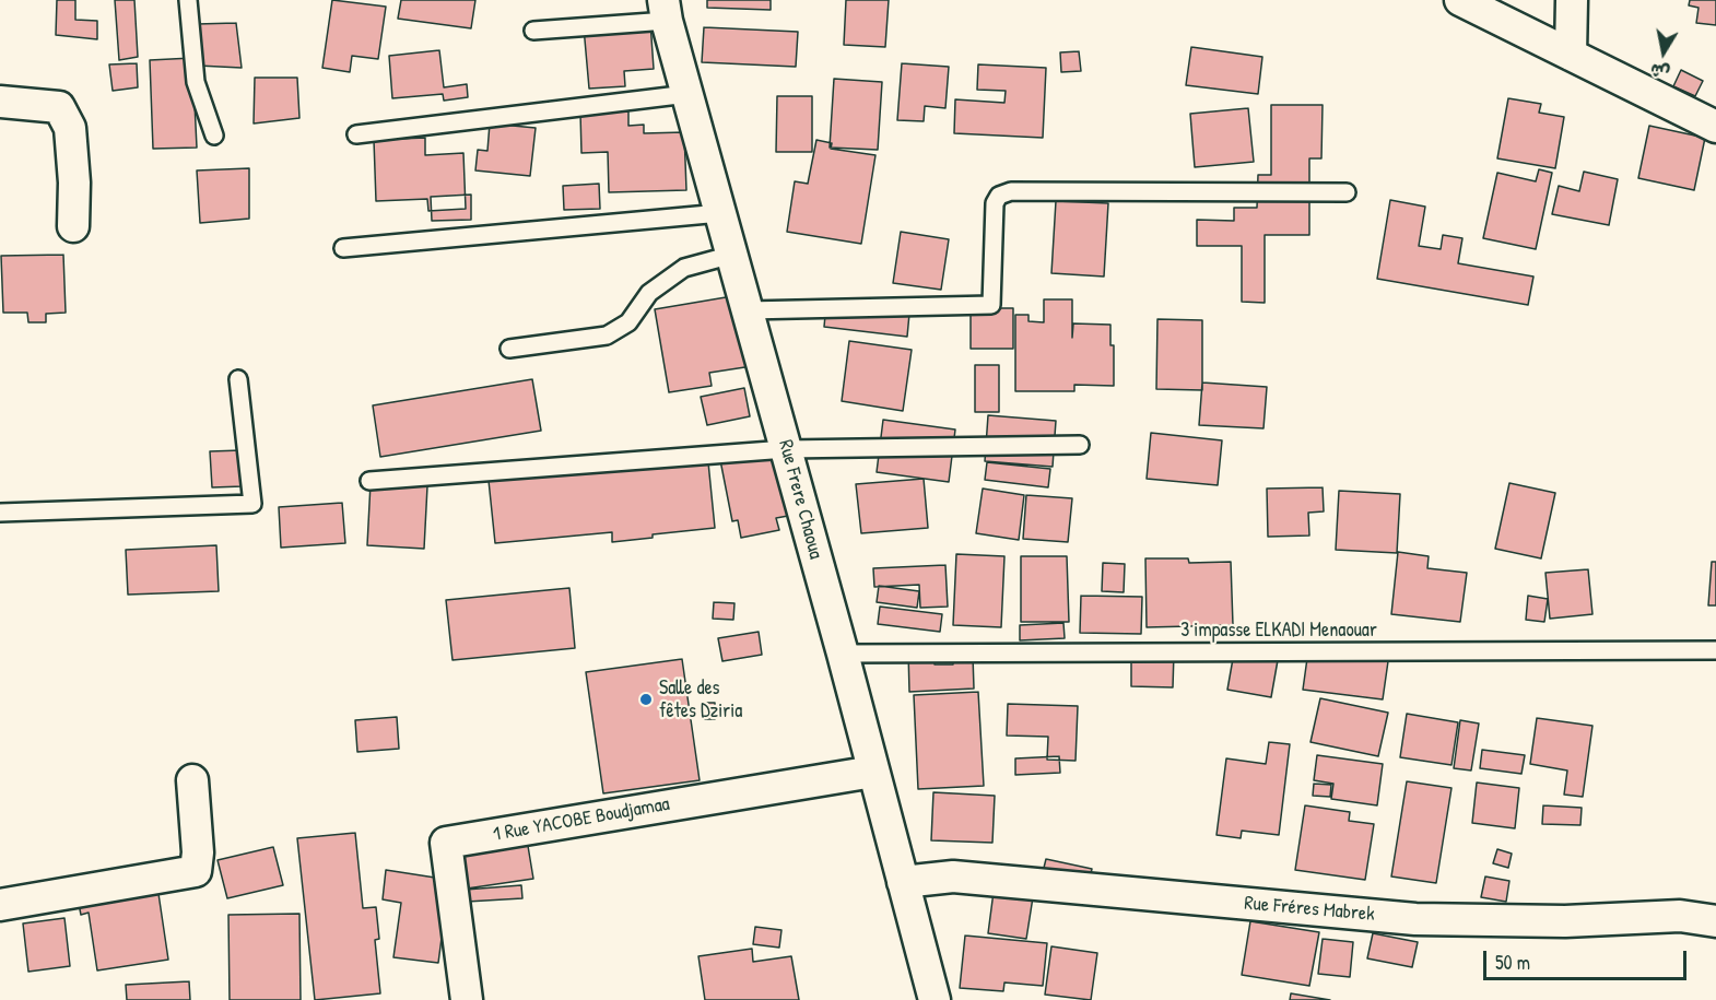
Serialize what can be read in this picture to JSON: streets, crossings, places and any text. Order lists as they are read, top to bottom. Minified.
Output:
{"streets":{"street":["Rue Frere Chaoua","1 Rue YACOBE Boudjamaa","Rue Fréres Mabrek"],"lane":["3 impasse ELKADI Menaouar"]},"crossings":[["Rue Frere Chaoua","3 impasse ELKADI Menaouar"],["Rue Frere Chaoua","1 Rue YACOBE Boudjamaa"],["Rue Frere Chaoua","Rue Fréres Mabrek"]],"places":["Salle des fêtes Dziria"],"scale_bar":"50 m","north":"bottom"}
